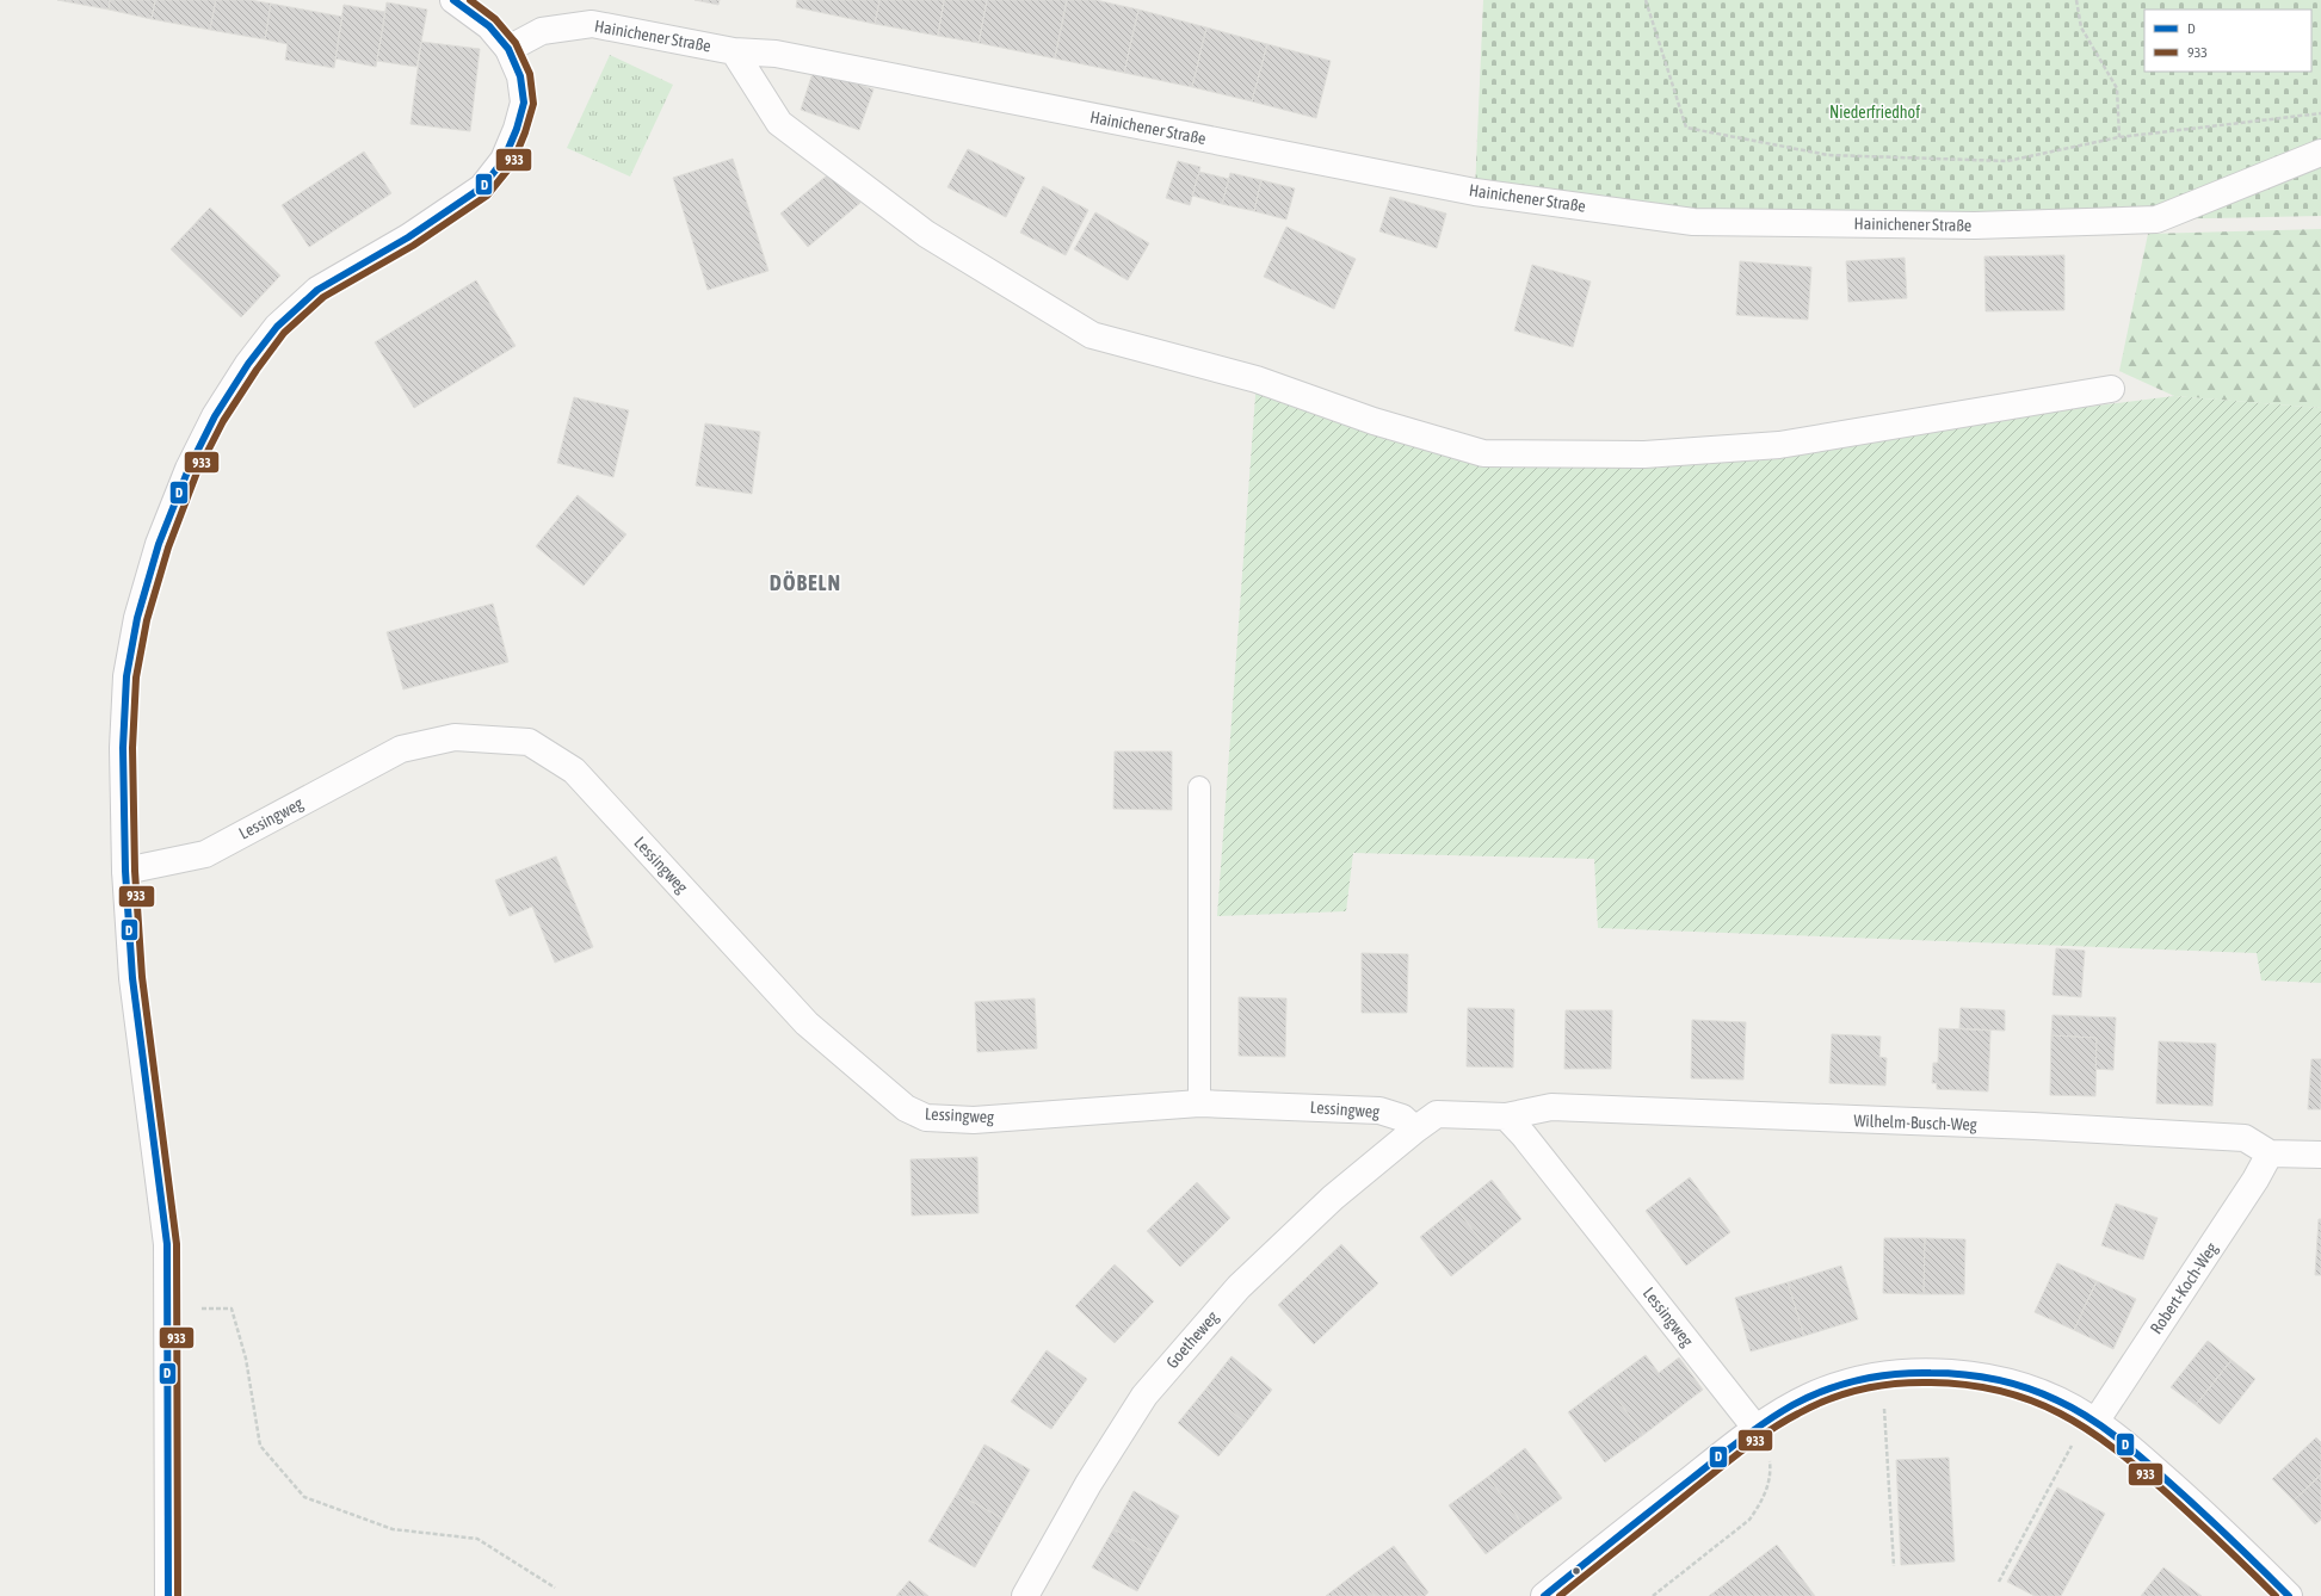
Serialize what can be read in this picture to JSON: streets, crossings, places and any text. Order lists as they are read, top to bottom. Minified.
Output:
{"streets":{"street":["Hainichener Straße","Lessingweg","Wilhelm-Busch-Weg","Robert-Koch-Weg","Goetheweg"]},"crossings":[["Lessingweg","Wilhelm-Busch-Weg"],["Lessingweg","Goetheweg"],["Wilhelm-Busch-Weg","Robert-Koch-Weg"]],"districts":["DÖBELN"],"parks":["Niederfriedhof"],"lines":["transit line D","transit line 933"],"legend":["D","933"]}
